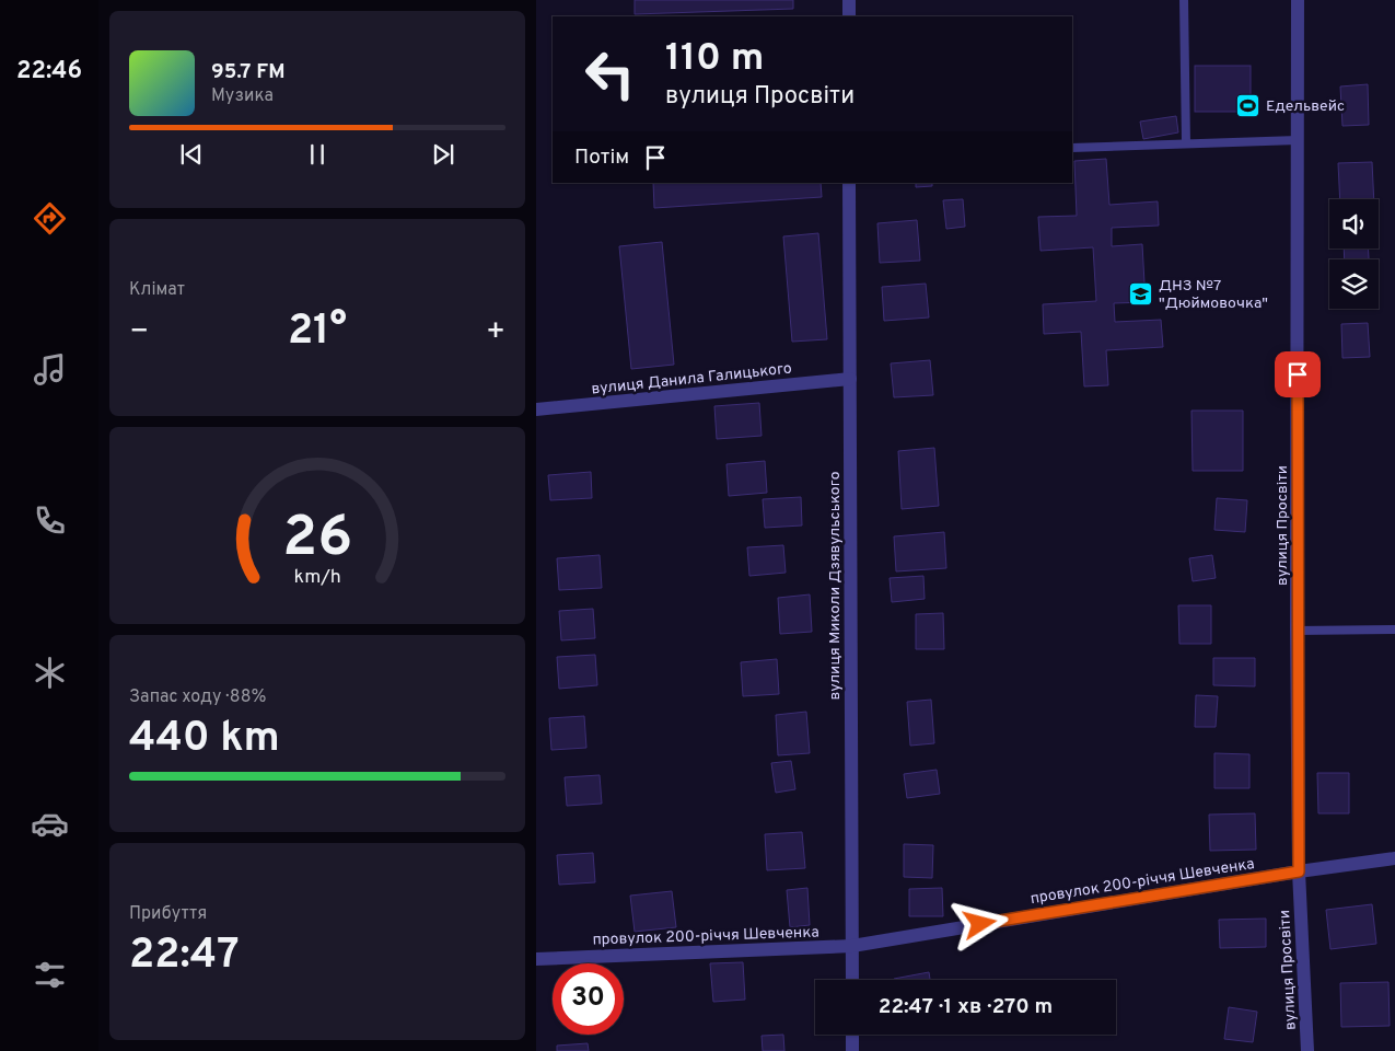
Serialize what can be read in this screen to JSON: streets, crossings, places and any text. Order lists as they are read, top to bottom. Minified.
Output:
{"streets":{"street":["вулиця Данила Галицького","вулиця Просвіти","вулиця Миколи Дзявульського","провулок 200-річчя Шевченка"]},"crossings":[["вулиця Данила Галицького","вулиця Миколи Дзявульського"],["вулиця Просвіти","провулок 200-річчя Шевченка"],["вулиця Миколи Дзявульського","провулок 200-річчя Шевченка"]],"places":{"sports":["Едельвейс"],"school or university":["ДНЗ №7 \"Дюймовочка\""]},"page":{"tabs":"22:46","turn":["110 m","вулиця Просвіти"],"song":["95.7 FM","Музика"],"then":"Потім","tile":["Клімат",["Запас ходу · 88%","440 km"],["Прибуття","22:47"]],"heat":["−","21°","+"],"limit":"30","trip":"22:47 · 1 хв · 270 m","gauge":["26","km/h"]}}
